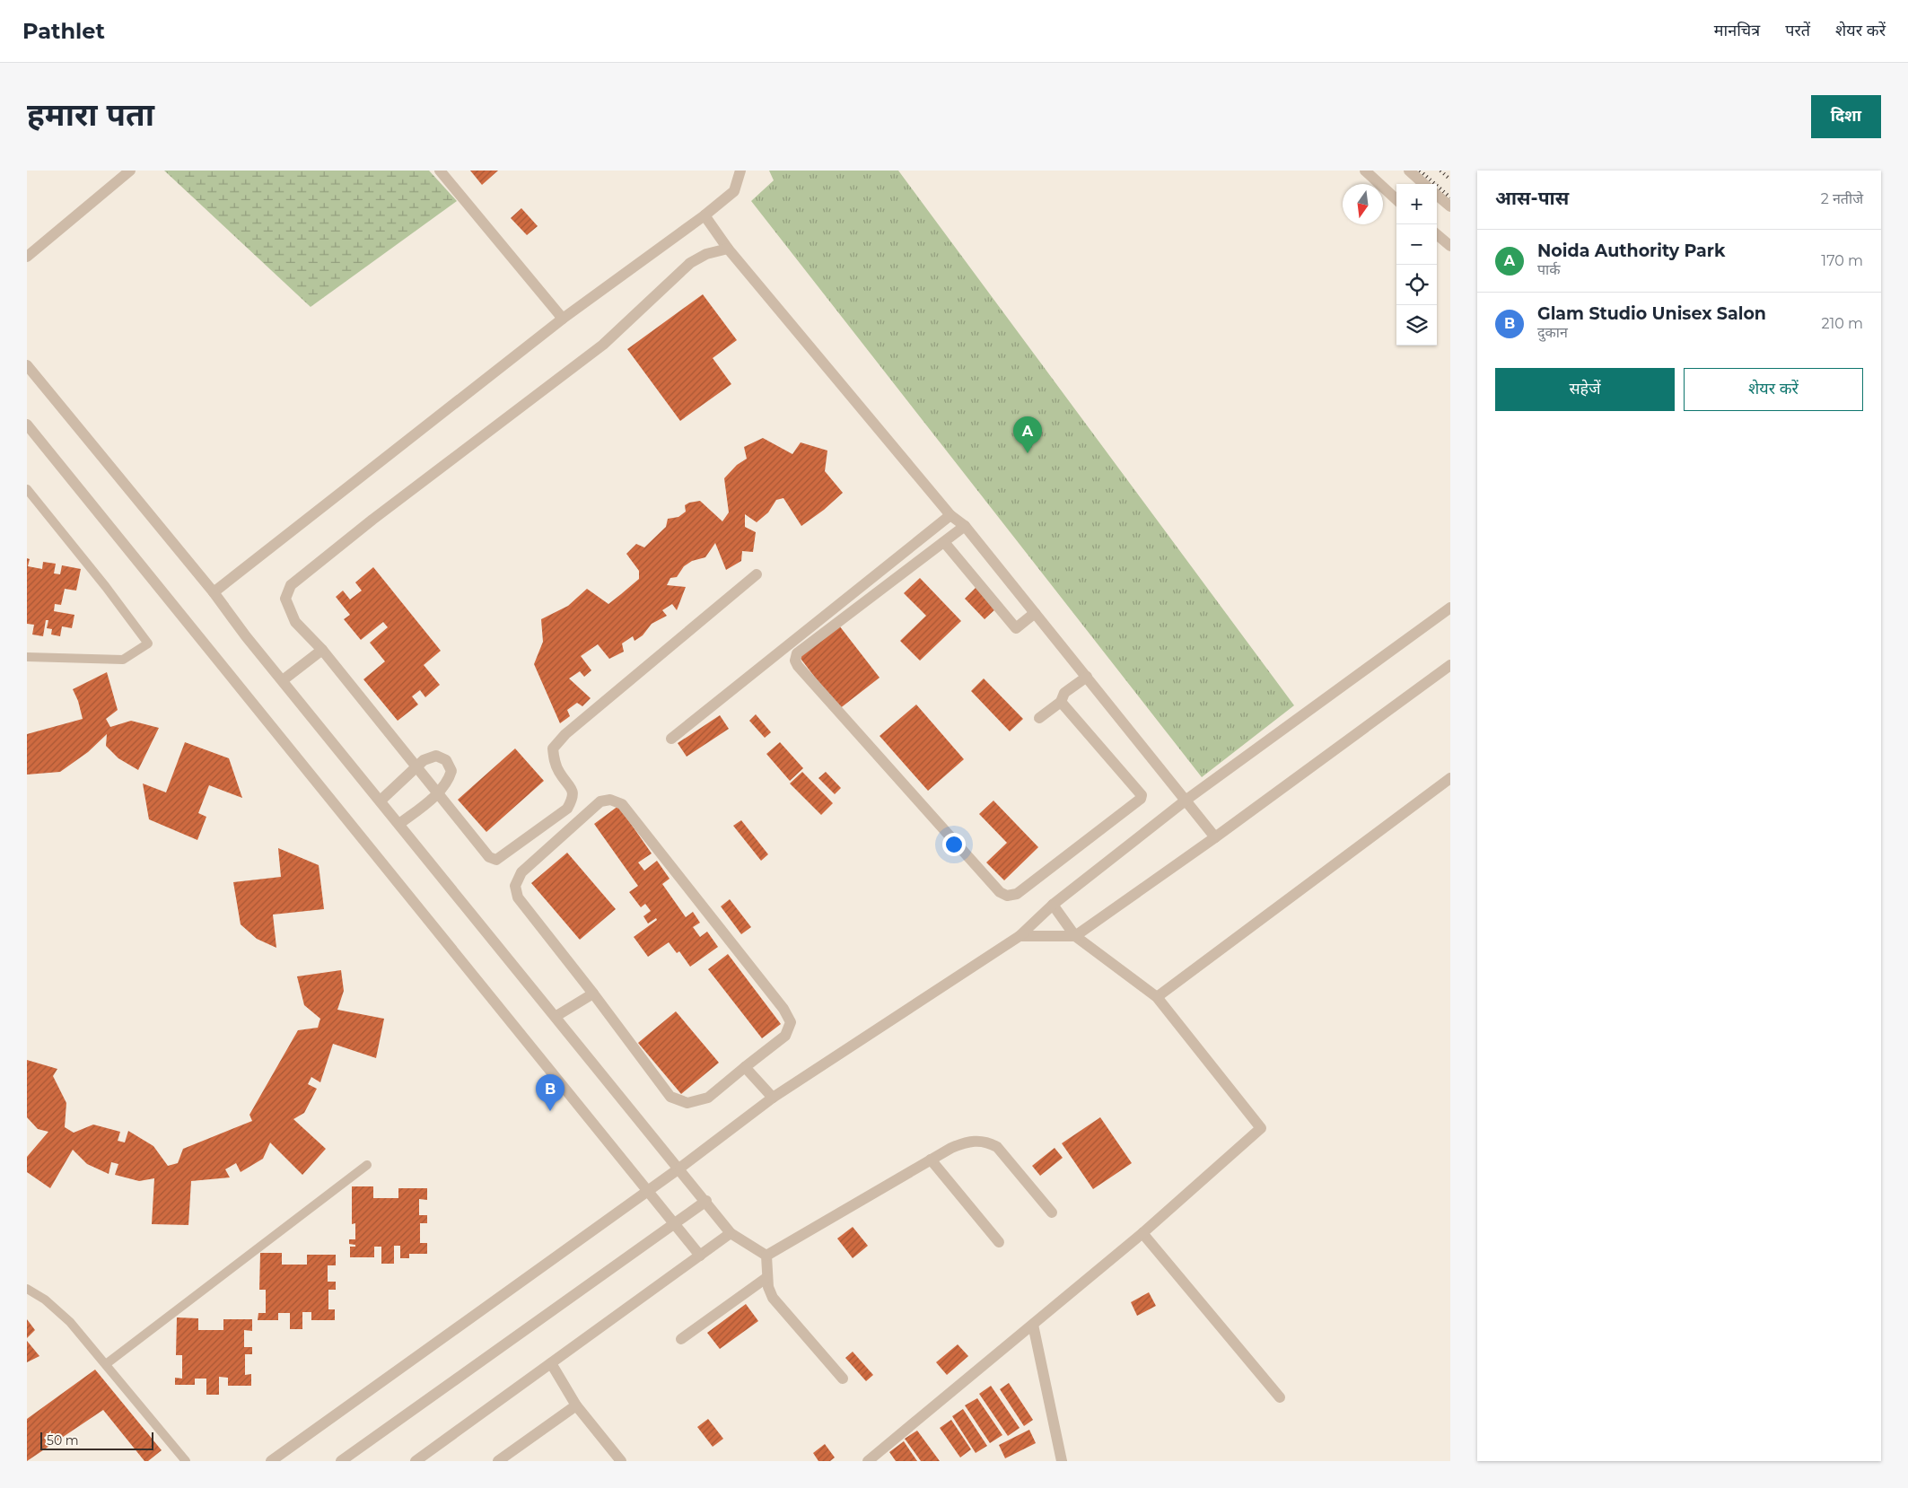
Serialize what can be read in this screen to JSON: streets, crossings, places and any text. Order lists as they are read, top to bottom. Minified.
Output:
{"scale_bar":"50 m","north":"bottom","page":{"header":"Pathlet","nav":["मानचित्र","परतें","शेयर करें"],"title":"हमारा पता","buttons":["दिशा",["सहेजें","शेयर करें"]],"heading":["आस-पास","2 नतीजे"],"map_buttons":["+","−"],"list":[{"mark":"A","name":"Noida Authority Park","note":"पार्क","value":"170 m"},{"mark":"B","name":"Glam Studio Unisex Salon","note":"दुकान","value":"210 m"}],"pins":["A","B"],"scale":"50 m"}}
